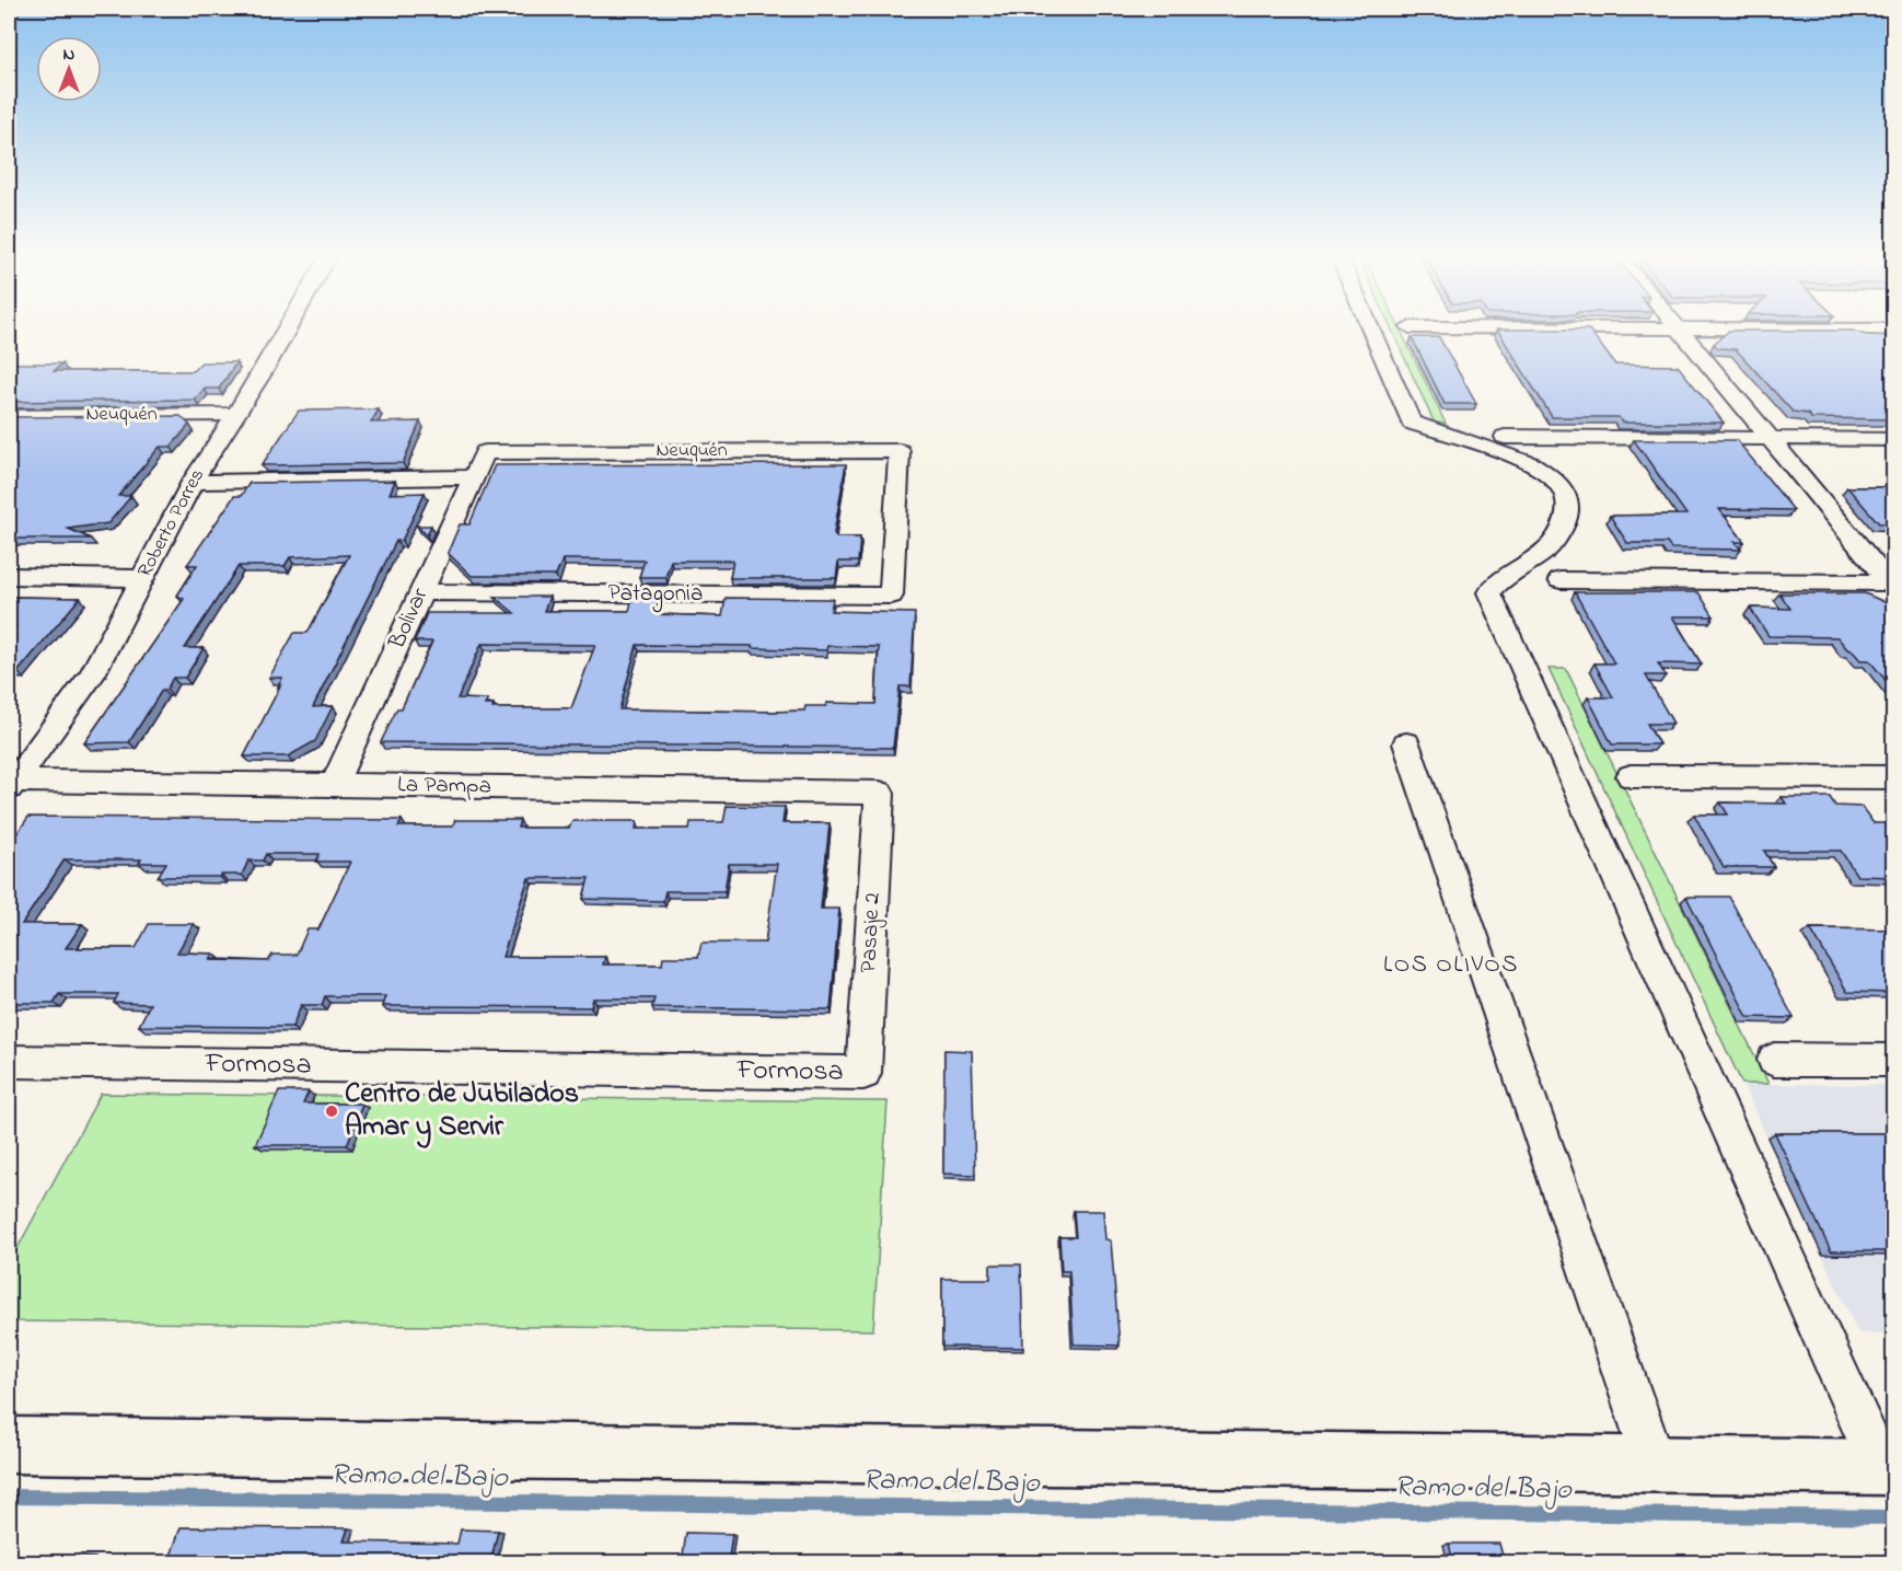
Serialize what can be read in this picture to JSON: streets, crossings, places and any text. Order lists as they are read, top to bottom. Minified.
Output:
{"streets":{"street":["Neuquén","Roberto Porres","Patagonia","Bolivar","La Pampa","Pasaje 2","Formosa"]},"crossings":[["Neuquén","Roberto Porres"],["Neuquén","Patagonia"],["Neuquén","Bolivar"],["Roberto Porres","La Pampa"],["Patagonia","Bolivar"],["Bolivar","La Pampa"],["La Pampa","Pasaje 2"],["Pasaje 2","Formosa"]],"districts":["LOS OLIVOS"],"water":["Ramo del Bajo"],"places":["Centro de Jubilados Amar y Servir"],"north":"top"}
